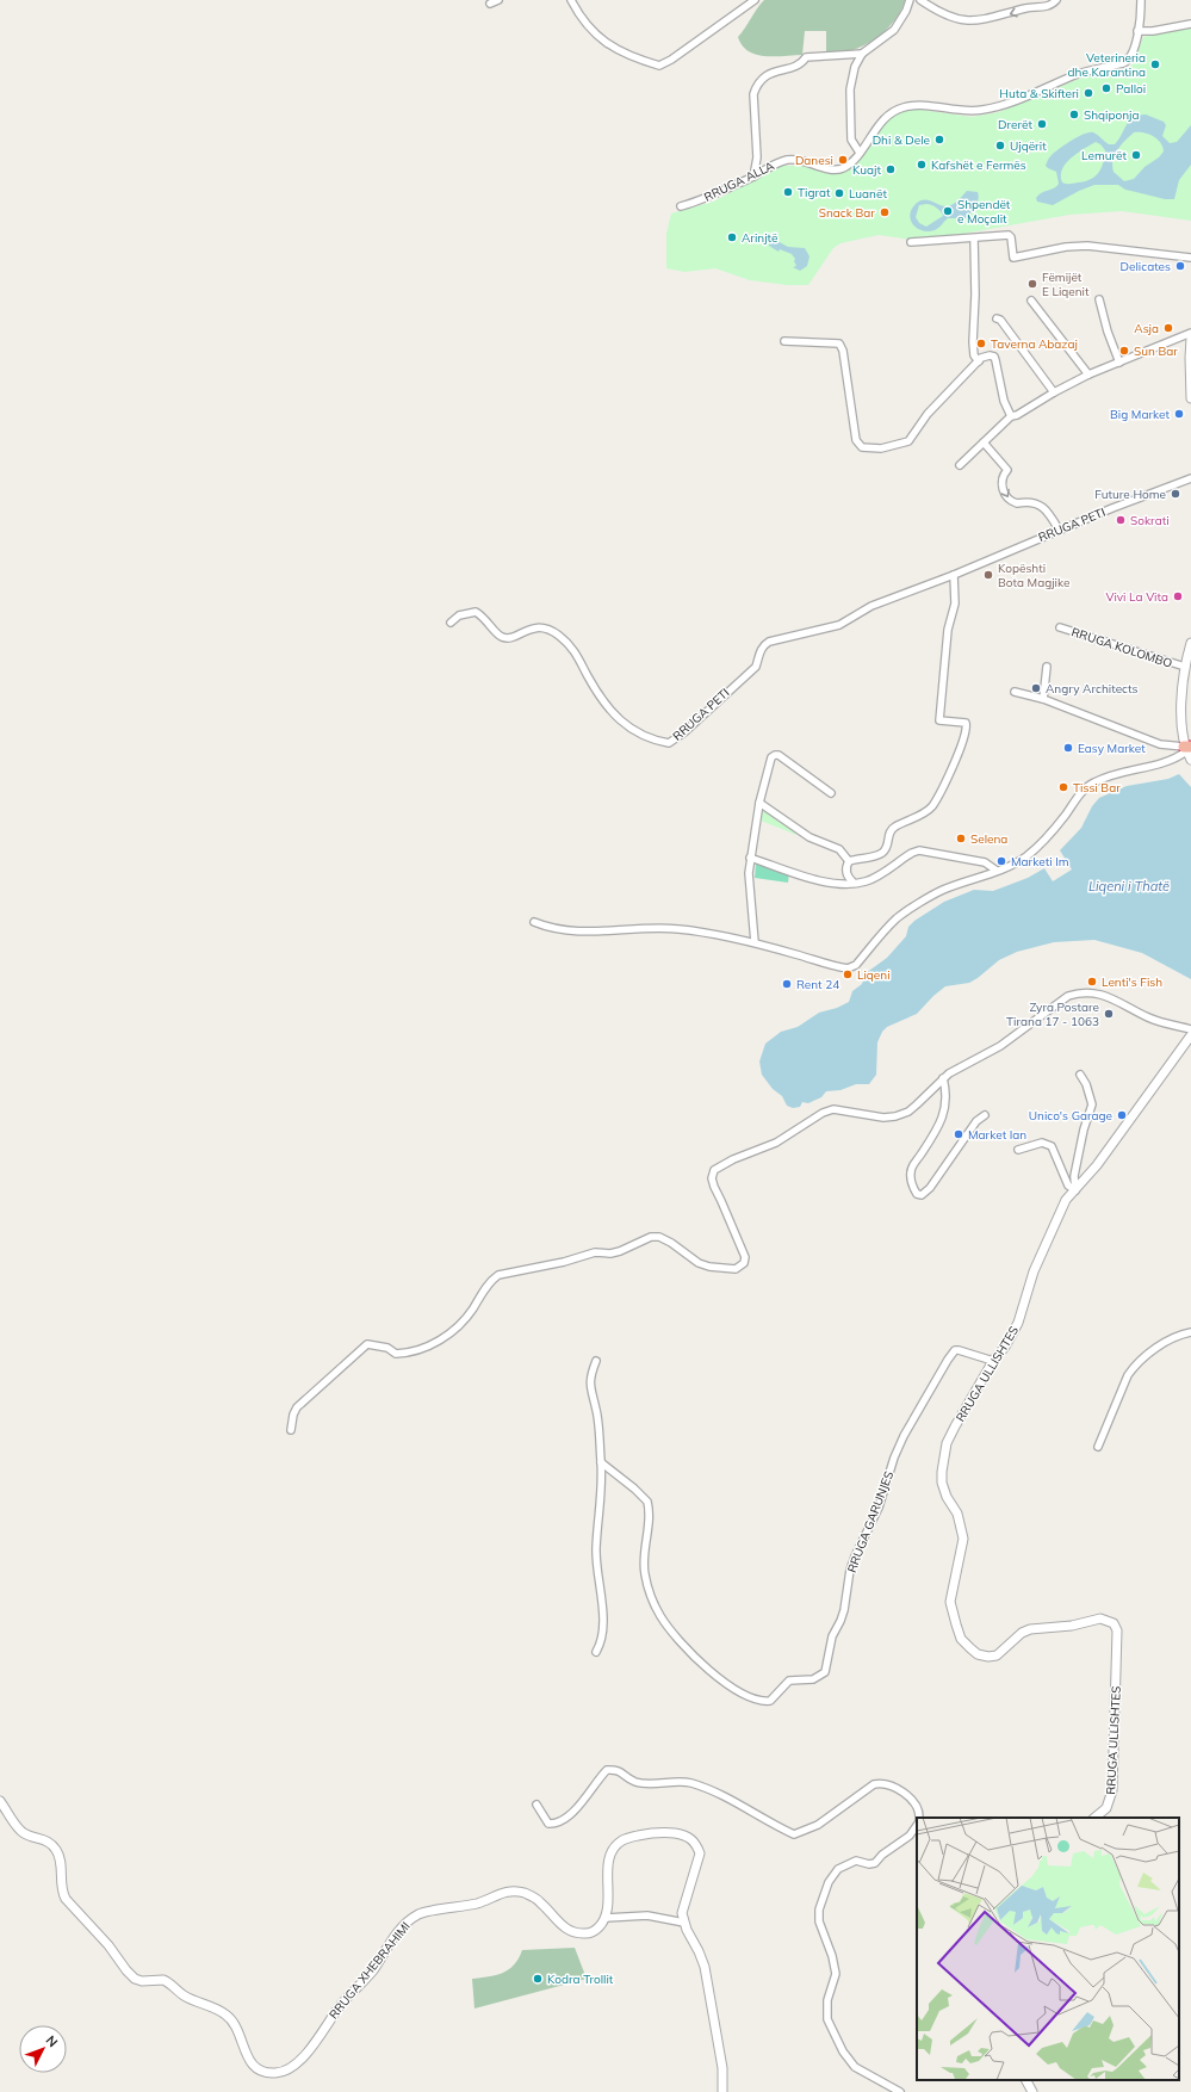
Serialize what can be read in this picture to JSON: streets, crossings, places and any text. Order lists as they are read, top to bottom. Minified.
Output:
{"streets":{"street":["RRUGA ALLA","RRUGA PETI","RRUGA KOLOMBO","RRUGA ULLISHTES","RRUGA GARUNJES","RRUGA XHEBRAHIMI"]},"crossings":[["RRUGA ULLISHTES","RRUGA GARUNJES"]],"water":["Liqeni i Thatë"],"places":["Veterineria dhe Karantina","Palloi","Huta & Skifteri","Shqiponja","Drerët","Dhi & Dele","Ujqërit","Lemurët","Danesi","Kafshët e Fermës","Kuajt","Tigrat","Luanët","Shpendët e Moçalit","Snack Bar","Arinjtë","Delicates","Fëmijët E Liqenit","Asja","Taverna Abazaj","Sun Bar","Big Market","Future Home","Sokrati","Kopështi Bota Magjike","Vivi La Vita","Angry Architects","Easy Market","Tissi Bar","Selena","Marketi Im","Liqeni","Lenti's Fish","Rent 24","Zyra Postare Tirana 17 - 1063","Unico's Garage","Market Ian","Kodra Trollit"],"north":"top right"}
